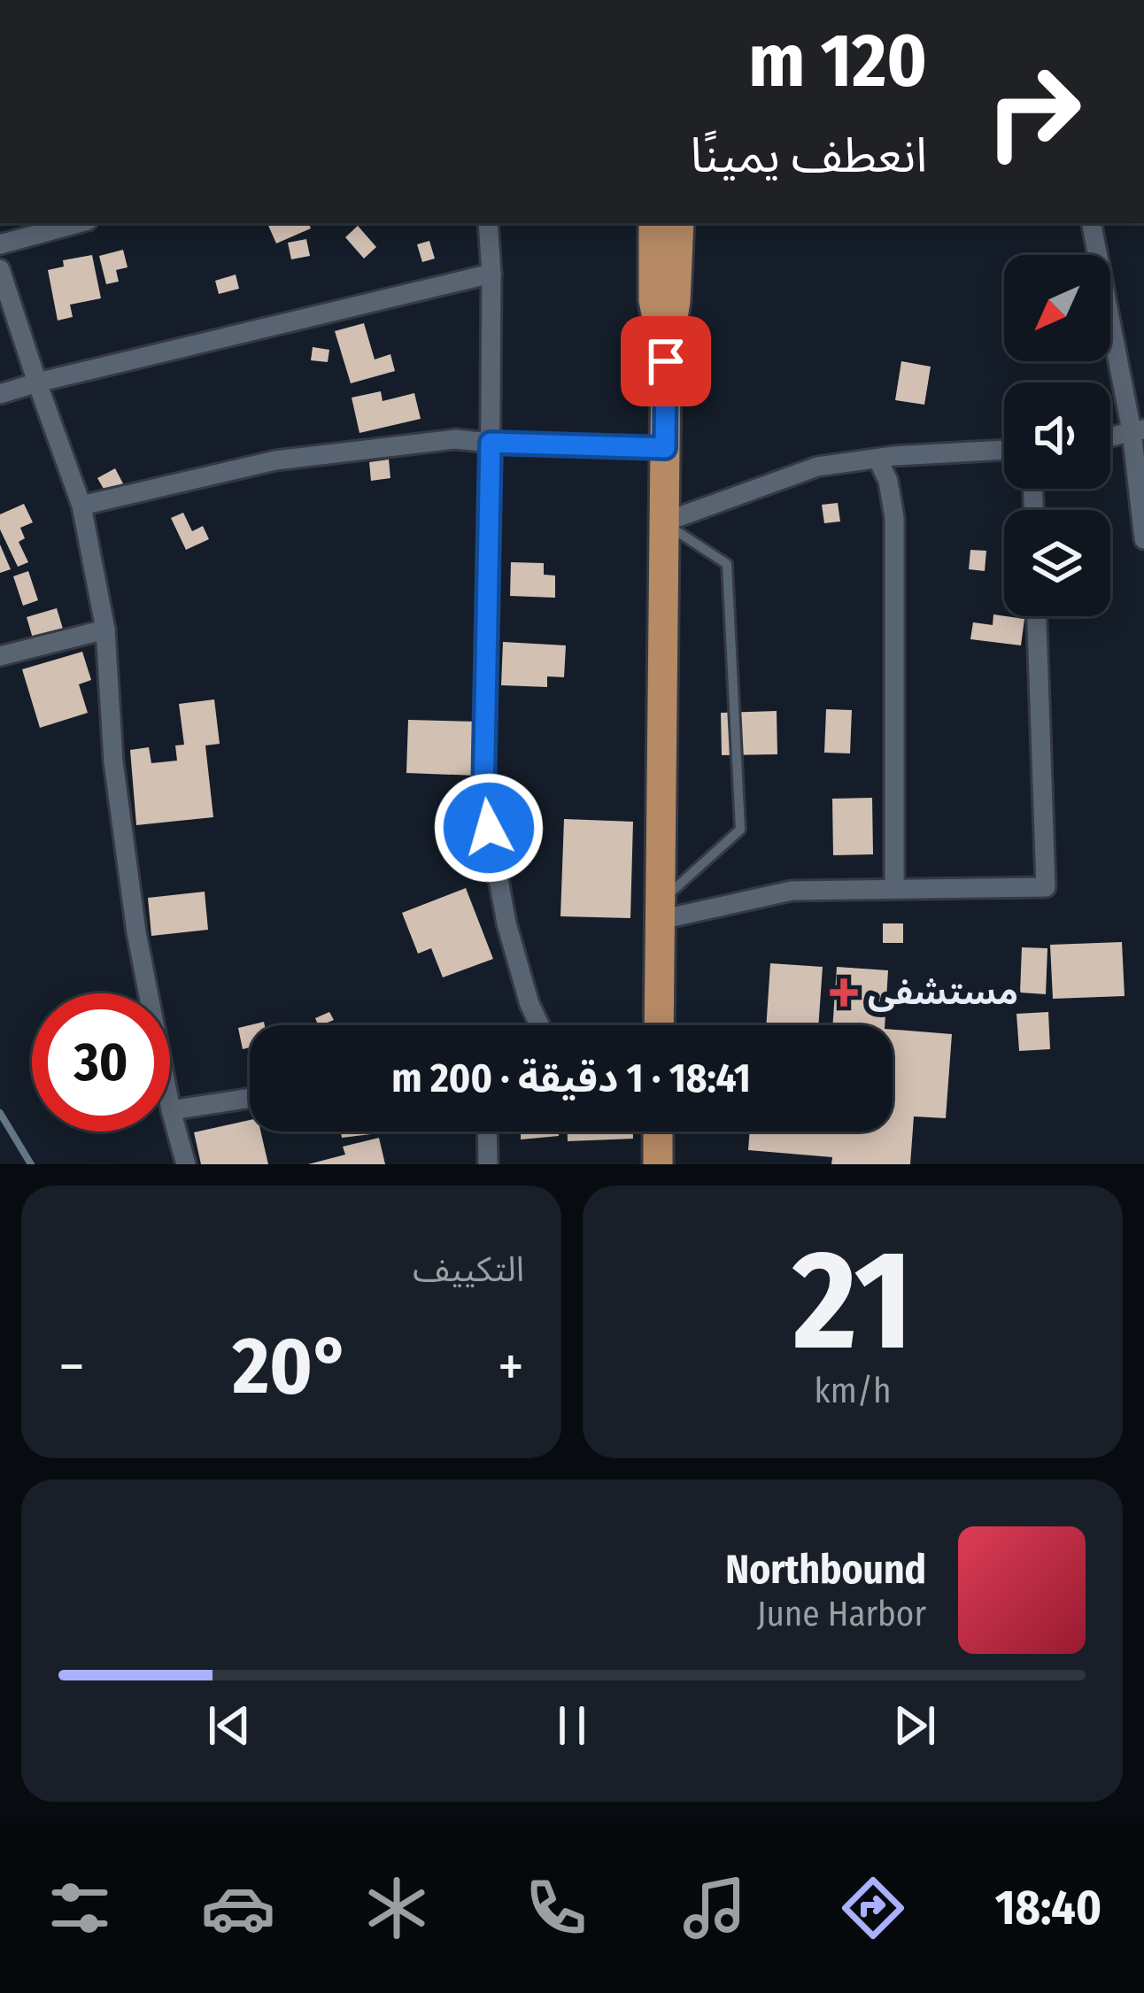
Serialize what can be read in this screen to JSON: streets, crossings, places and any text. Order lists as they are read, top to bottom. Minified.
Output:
{"places":{"health":["مستشفى"]},"north":"bottom left","page":{"turn":["120 m","انعطف يمينًا"],"limit":"30","trip":"18:41 · 1 دقيقة · 200 m","tile":[["21","km/h"],"التكييف"],"heat":["−","20°","+"],"song":["Northbound","June Harbor"],"tabs":"18:40"}}
